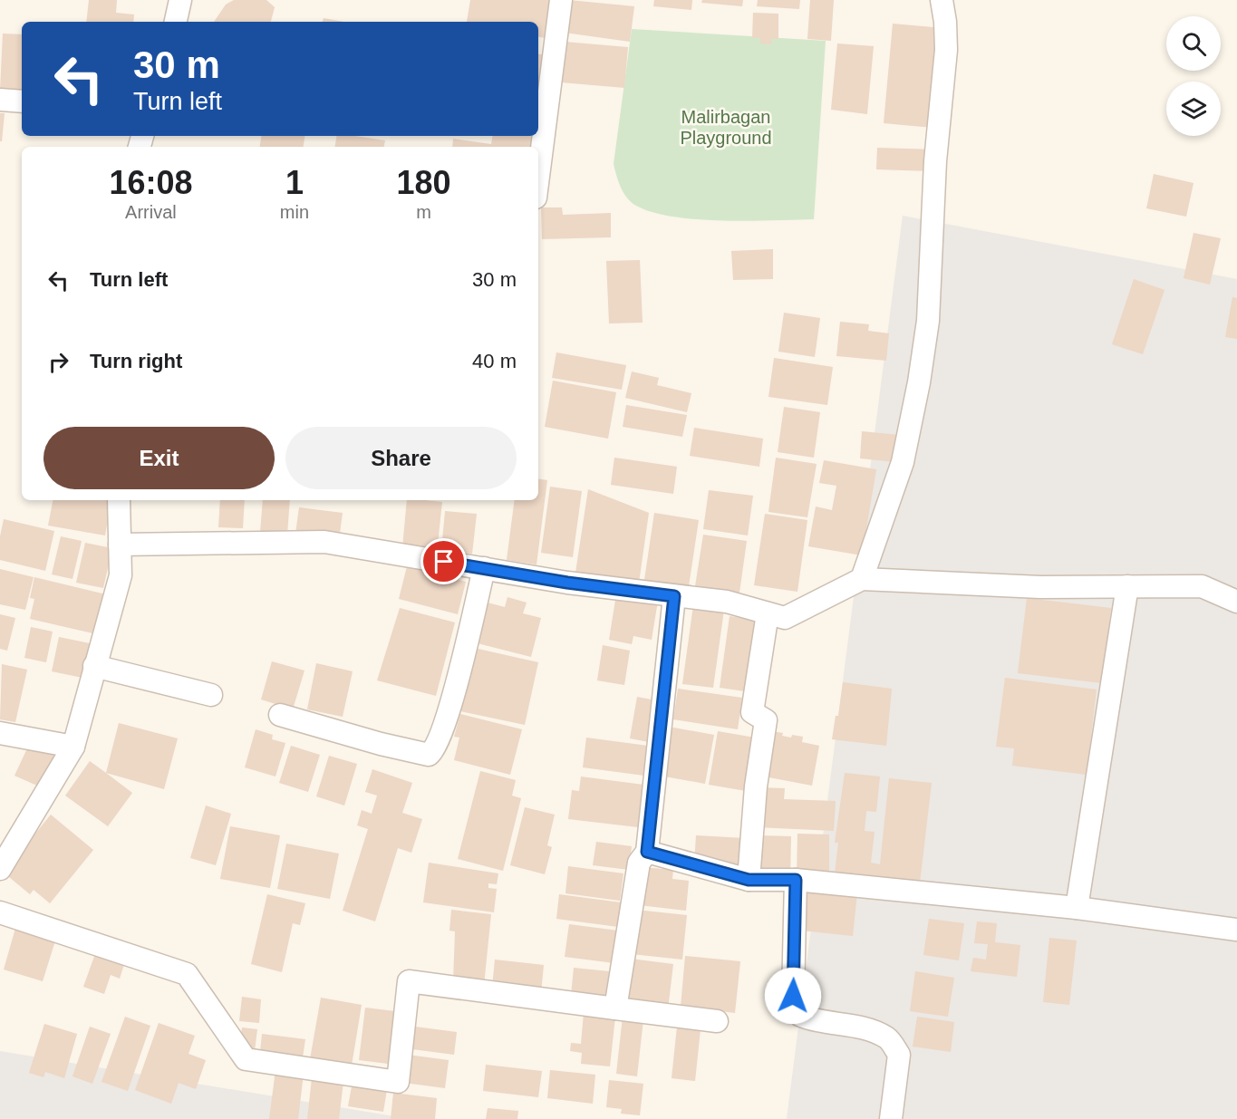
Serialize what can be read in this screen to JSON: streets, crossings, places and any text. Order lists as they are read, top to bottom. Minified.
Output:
{"parks":["Malirbagan Playground"],"page":{"turn":["30 m","Turn left"],"eta":["16:08","Arrival","1","min","180","m"],"list":[{"name":"Turn left","value":"30 m"},{"name":"Turn right","value":"40 m"}],"buttons":["Exit","Share"]}}
